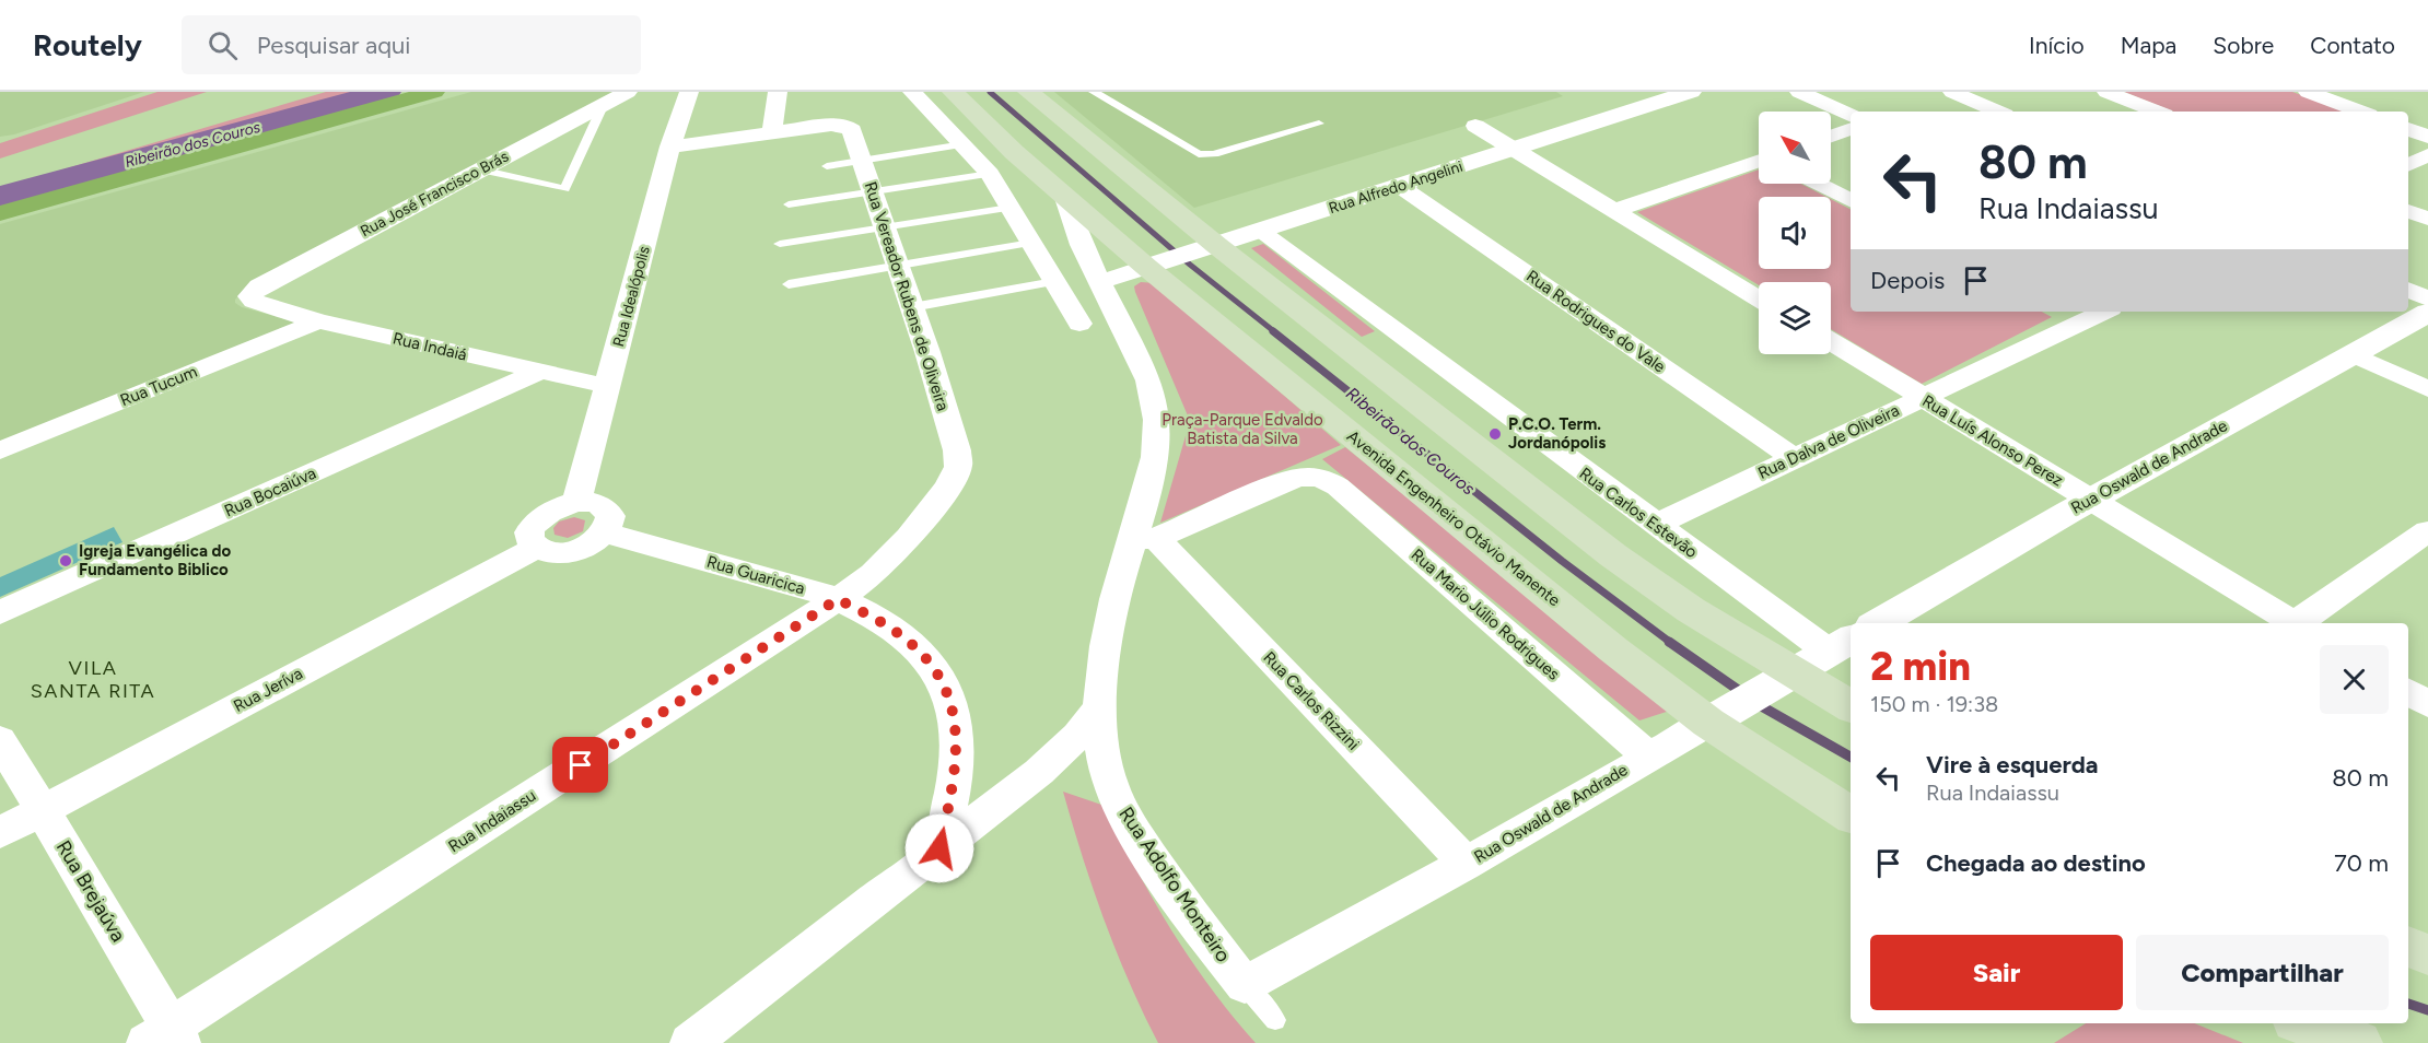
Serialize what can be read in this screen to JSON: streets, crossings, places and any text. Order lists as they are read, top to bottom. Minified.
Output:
{"streets":{"main road":["Avenida Engenheiro Otávio Manente"],"street":["Rua Alfredo Angelini","Rua José Francisco Brás","Rua Idealópolis","Rua Vereador Rubens de Oliveira","Rua Rodrigues do Vale","Rua Indaiá","Rua Tucum","Rua Luís Alonso Perez","Rua Dalva de Oliveira","Rua Oswald de Andrade","Rua Bocaiúva","Rua Carlos Estevão","Rua Guaricica","Rua Mario Júlio Rodrigues","Rua Jeríva","Rua Carlos Rizzini","Rua Indaiassu","Rua Adolfo Monteiro","Rua Brejaúva"]},"crossings":[["Rua Alfredo Angelini","Rua Rodrigues do Vale"],["Rua Alfredo Angelini","Rua Carlos Estevão"],["Rua Alfredo Angelini","Avenida Engenheiro Otávio Manente"],["Rua Alfredo Angelini","Rua Adolfo Monteiro"],["Rua José Francisco Brás","Rua Indaiá"],["Rua Idealópolis","Rua Vereador Rubens de Oliveira"],["Rua Idealópolis","Rua Indaiá"],["Rua Idealópolis","Rua Guaricica"],["Rua Idealópolis","Rua Jeríva"],["Rua Vereador Rubens de Oliveira","Rua Guaricica"],["Rua Vereador Rubens de Oliveira","Rua Indaiassu"],["Rua Rodrigues do Vale","Rua Dalva de Oliveira"],["Rua Indaiá","Rua Tucum"],["Rua Indaiá","Rua Bocaiúva"],["Rua Luís Alonso Perez","Rua Dalva de Oliveira"],["Rua Luís Alonso Perez","Rua Oswald de Andrade"],["Rua Dalva de Oliveira","Rua Carlos Estevão"],["Rua Oswald de Andrade","Rua Carlos Estevão"],["Rua Oswald de Andrade","Avenida Engenheiro Otávio Manente"],["Rua Oswald de Andrade","Rua Mario Júlio Rodrigues"],["Rua Oswald de Andrade","Rua Carlos Rizzini"],["Rua Oswald de Andrade","Rua Adolfo Monteiro"],["Avenida Engenheiro Otávio Manente","Rua Adolfo Monteiro"],["Rua Guaricica","Rua Jeríva"],["Rua Guaricica","Rua Indaiassu"],["Rua Mario Júlio Rodrigues","Rua Carlos Rizzini"],["Rua Mario Júlio Rodrigues","Rua Adolfo Monteiro"],["Rua Jeríva","Rua Brejaúva"],["Rua Carlos Rizzini","Rua Adolfo Monteiro"],["Rua Indaiassu","Rua Brejaúva"]],"districts":["VILA SANTA RITA"],"water":["Ribeirão dos Couros"],"parks":["Praça-Parque Edvaldo Batista da Silva"],"places":["P.C.O. Term. Jordanópolis","Igreja Evangélica do Fundamento Biblico"],"north":"top left","page":{"header":"Routely","search":"Pesquisar aqui","nav":["Início","Mapa","Sobre","Contato"],"turn":["80 m","Rua Indaiassu"],"then":"Depois","heading":["2 min","150 m · 19:38"],"list":[{"name":"Vire à esquerda","note":"Rua Indaiassu","value":"80 m"},{"name":"Chegada ao destino","value":"70 m"}],"buttons":["Sair","Compartilhar"]}}
